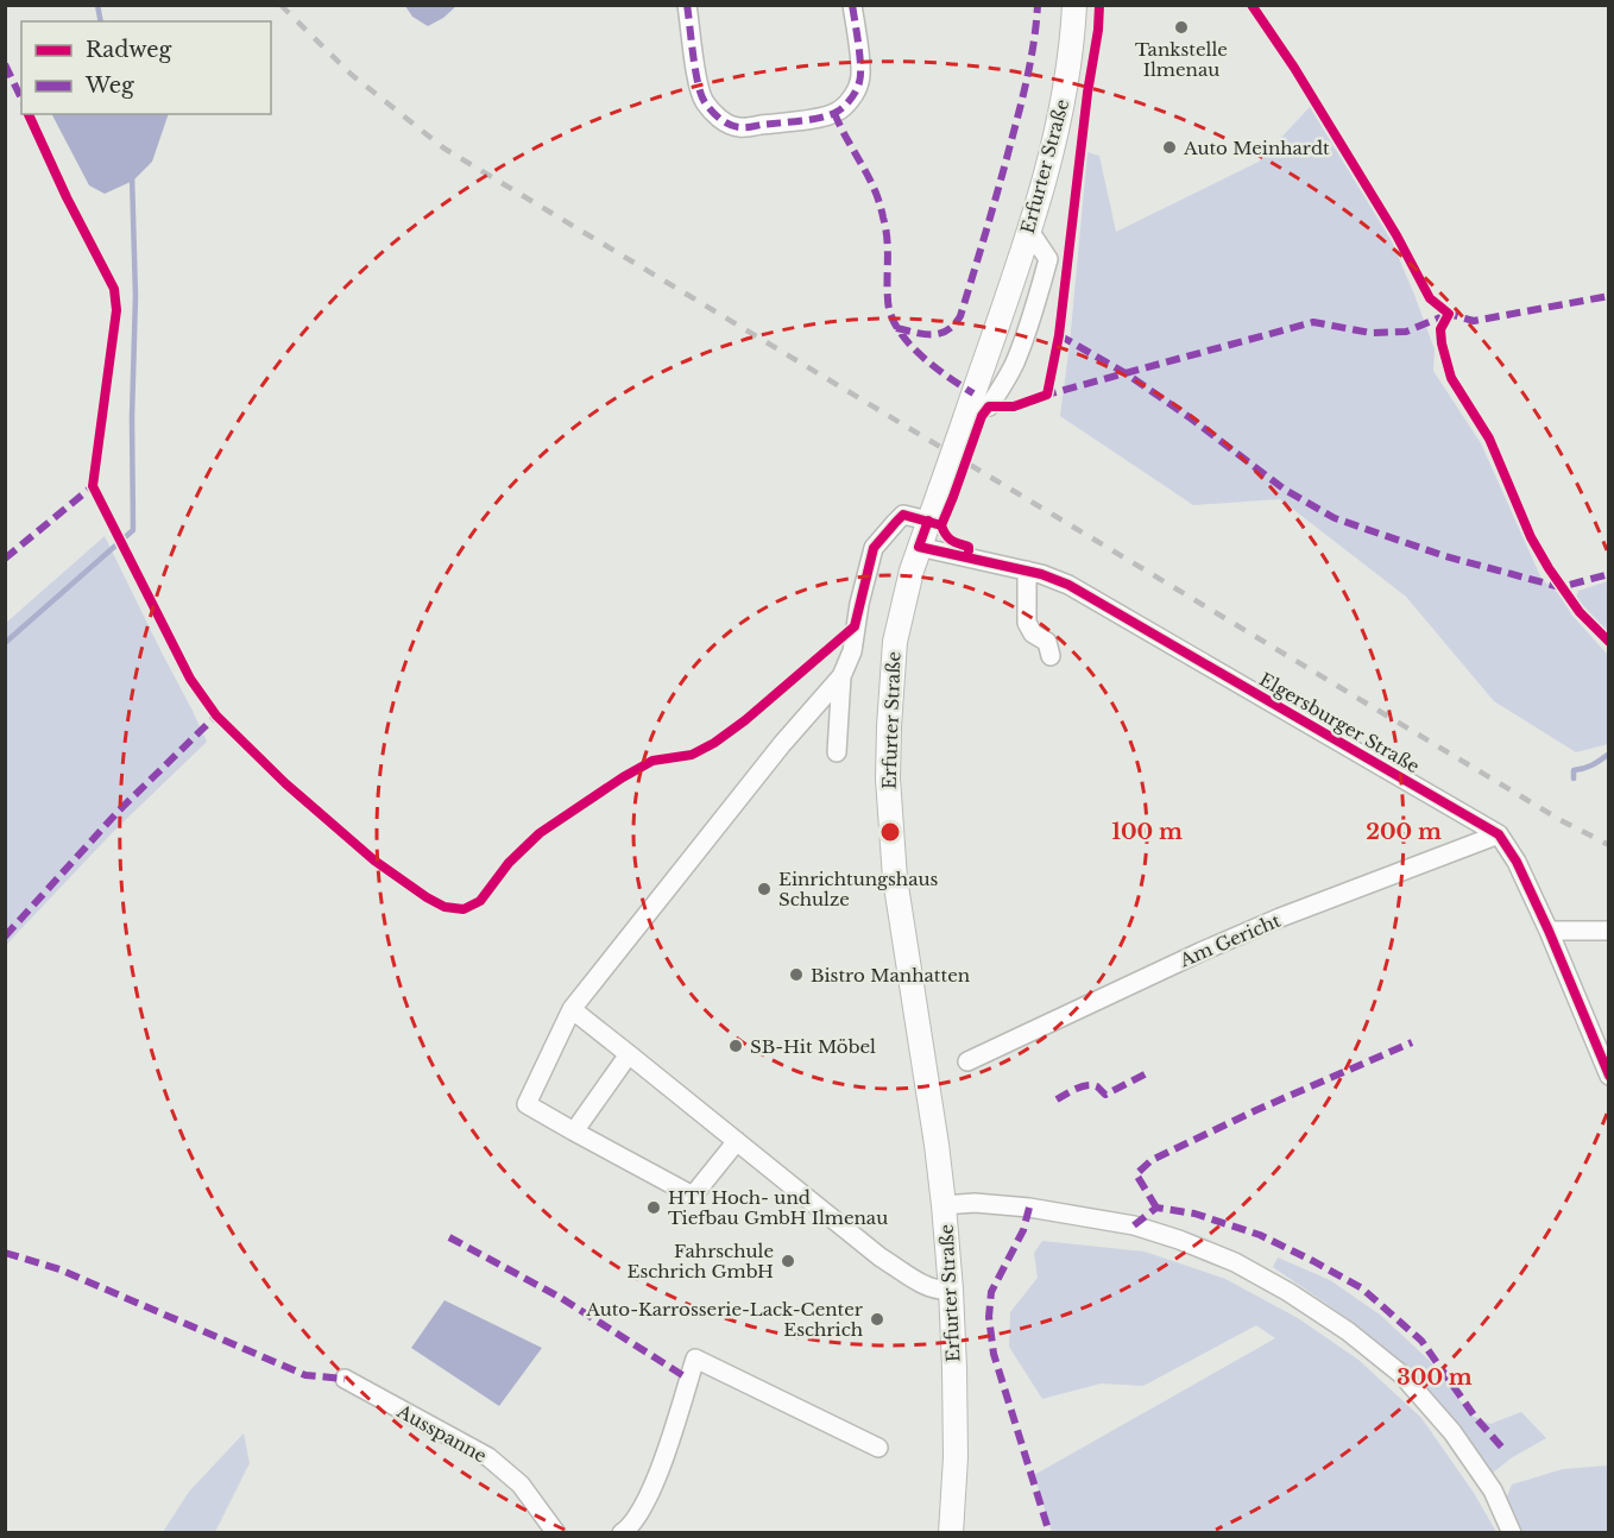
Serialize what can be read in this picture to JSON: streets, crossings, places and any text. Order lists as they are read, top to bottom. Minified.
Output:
{"streets":{"main road":["Erfurter Straße"],"street":["Elgersburger Straße","Am Gericht","Ausspanne"]},"crossings":[["Erfurter Straße","Elgersburger Straße"],["Elgersburger Straße","Am Gericht"]],"places":["Tankstelle Ilmenau","Auto Meinhardt","Einrichtungshaus Schulze","Bistro Manhatten","SB-Hit Möbel","HTI Hoch- und Tiefbau GmbH Ilmenau","Fahrschule Eschrich GmbH","Auto-Karrosserie-Lack-Center Eschrich"],"legend":["Radweg","Weg"],"rings":["100 m","200 m","300 m"]}
